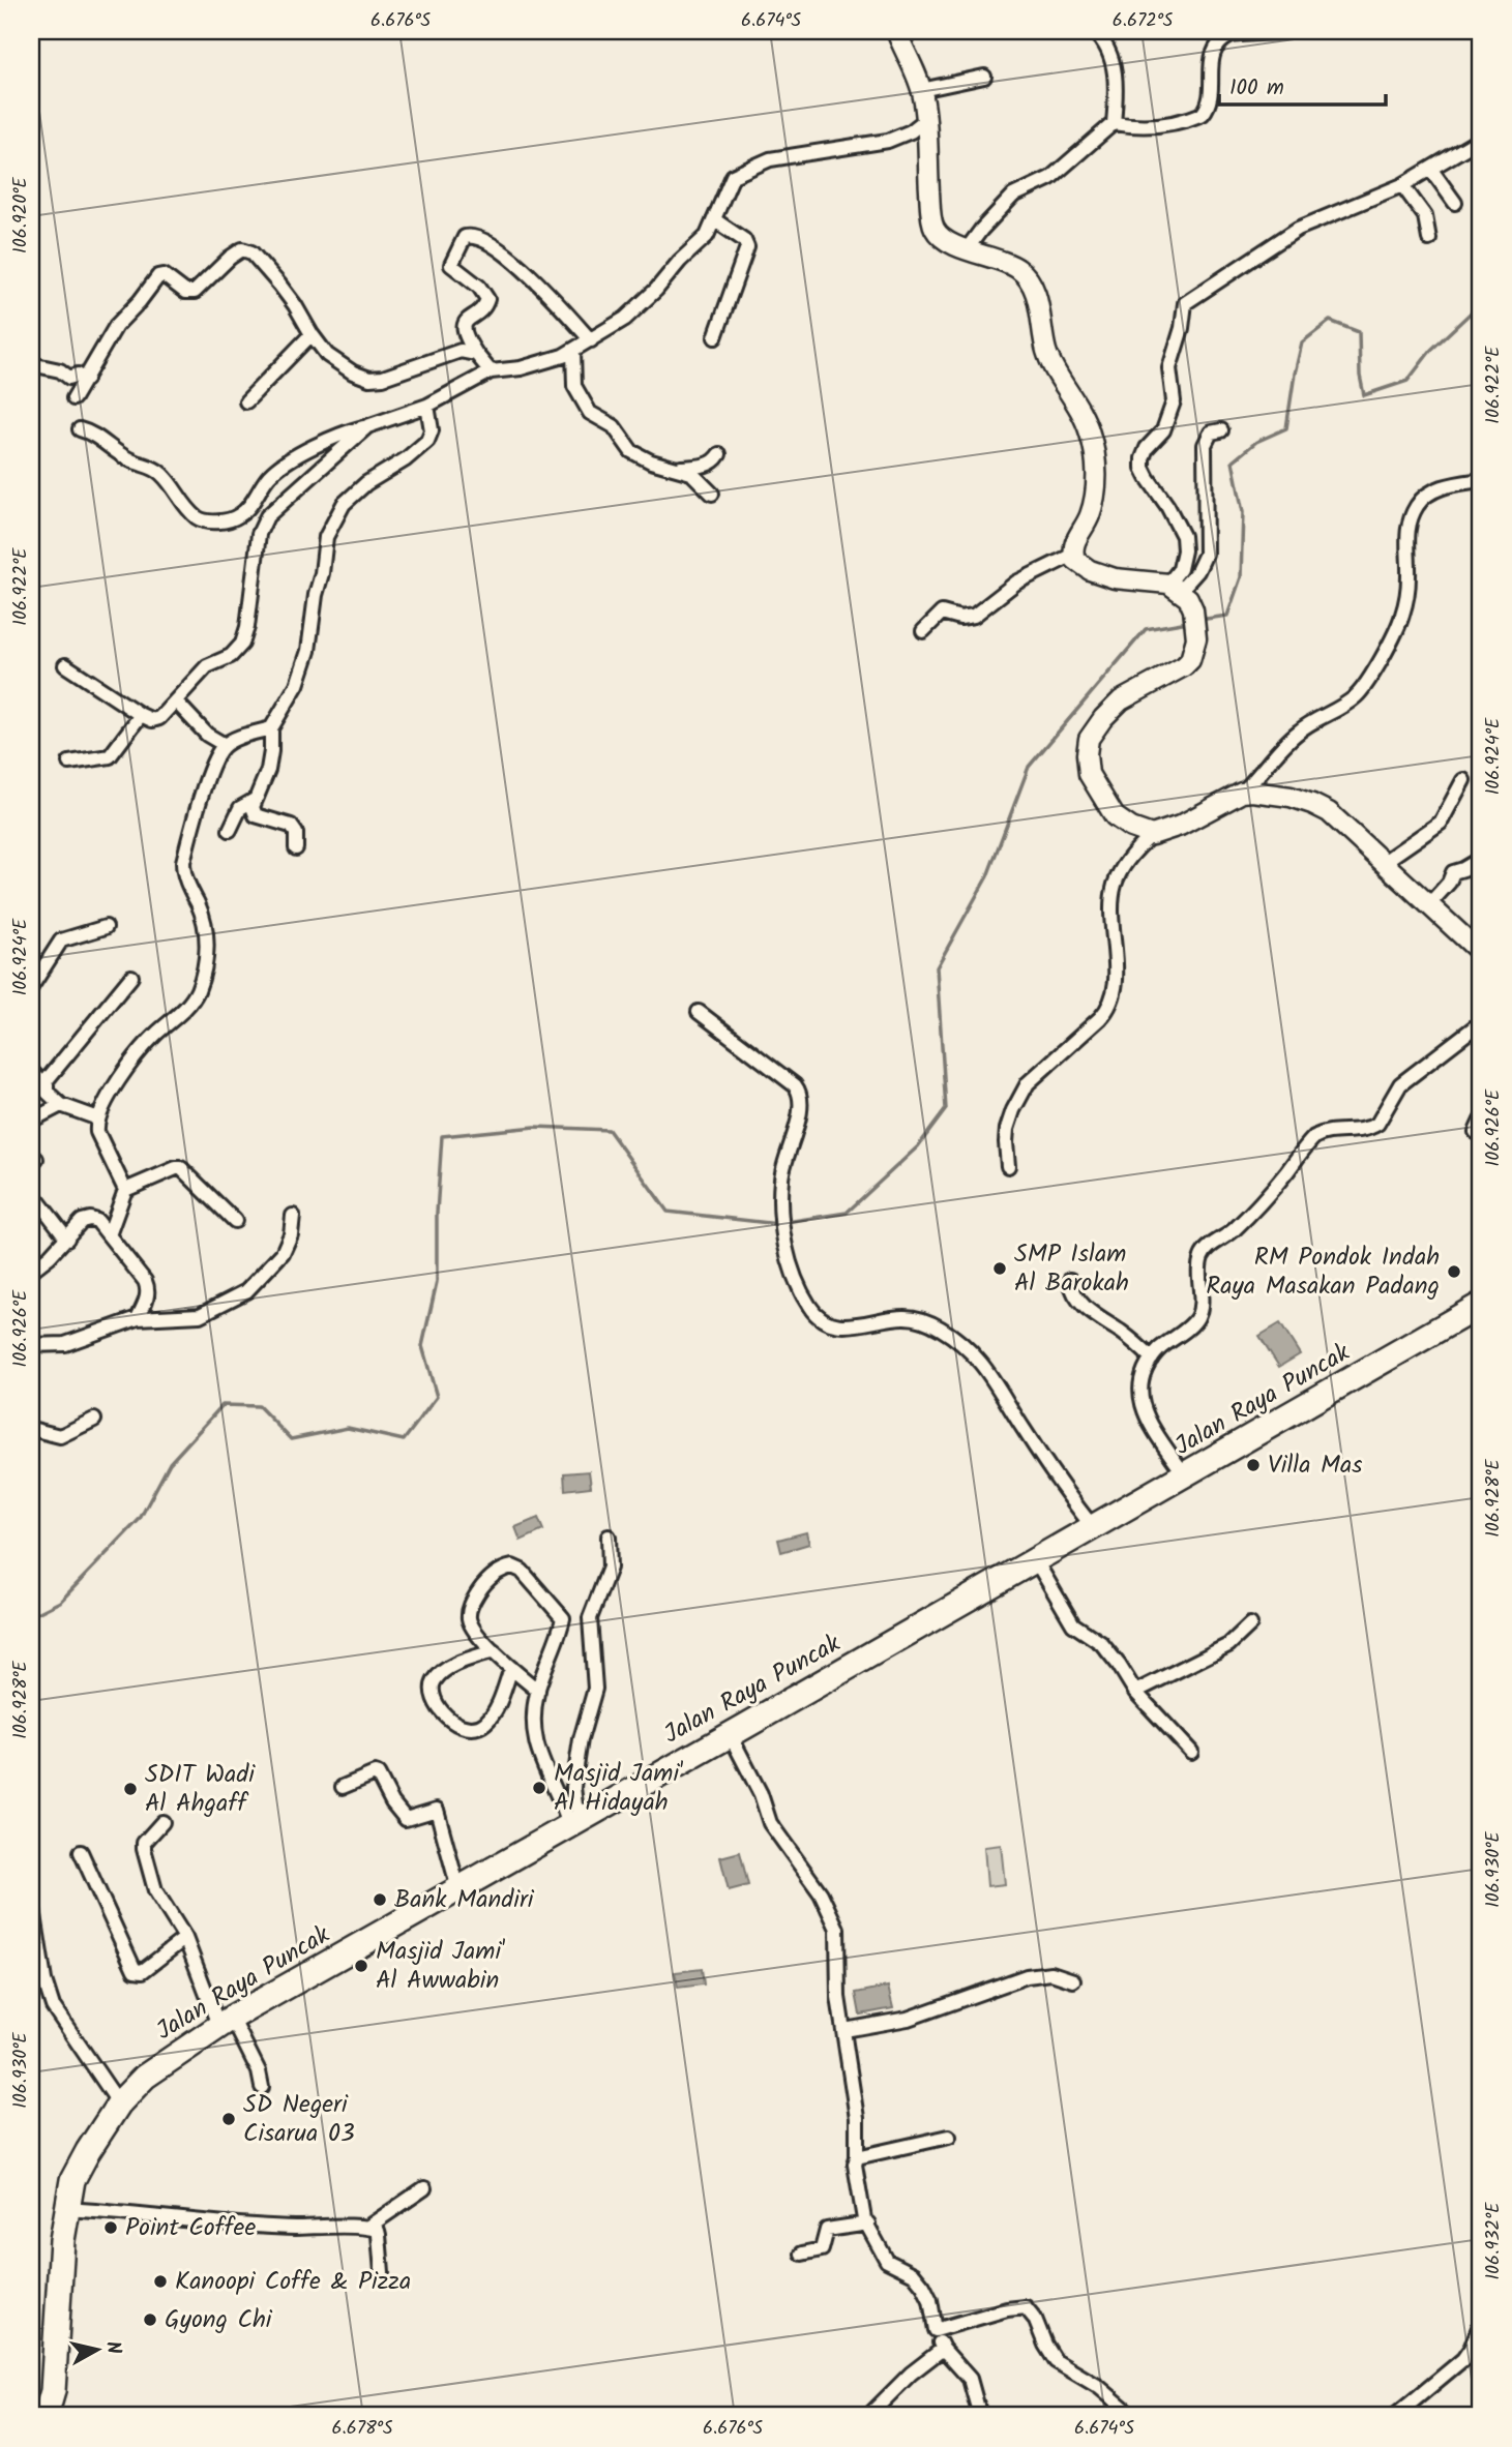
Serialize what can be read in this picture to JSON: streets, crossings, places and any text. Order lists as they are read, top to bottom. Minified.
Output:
{"streets":{"highway":["Jalan Raya Puncak"]},"places":["SMP Islam Al Barokah","RM Pondok Indah Raya Masakan Padang","Villa Mas","Masjid Jami' Al Hidayah","SDIT Wadi Al Ahgaff","Bank Mandiri","Masjid Jami' Al Awwabin","SD Negeri Cisarua 03","Point Coffee","Kanoopi Coffe & Pizza","Gyong Chi"],"scale_bar":"100 m","north":"right","coordinates":["6.676°S","6.674°S","6.672°S","106.920°E","106.922°E","106.924°E","106.926°E","106.928°E","106.930°E","106.932°E","6.678°S"]}
